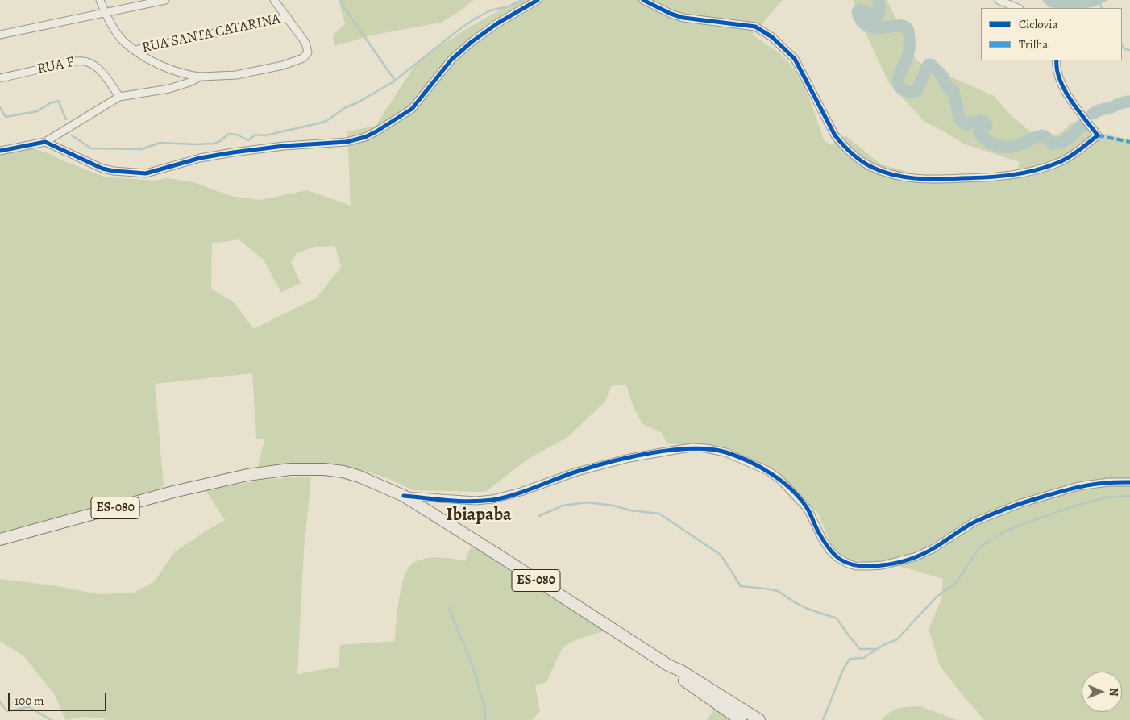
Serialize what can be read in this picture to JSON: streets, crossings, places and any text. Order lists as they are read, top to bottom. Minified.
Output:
{"streets":{"main road":["ES-080"],"street":["RUA SANTA CATARINA","RUA F"]},"districts":["Ibiapaba"],"legend":["Ciclovia","Trilha"],"scale_bar":"100 m","north":"right"}
